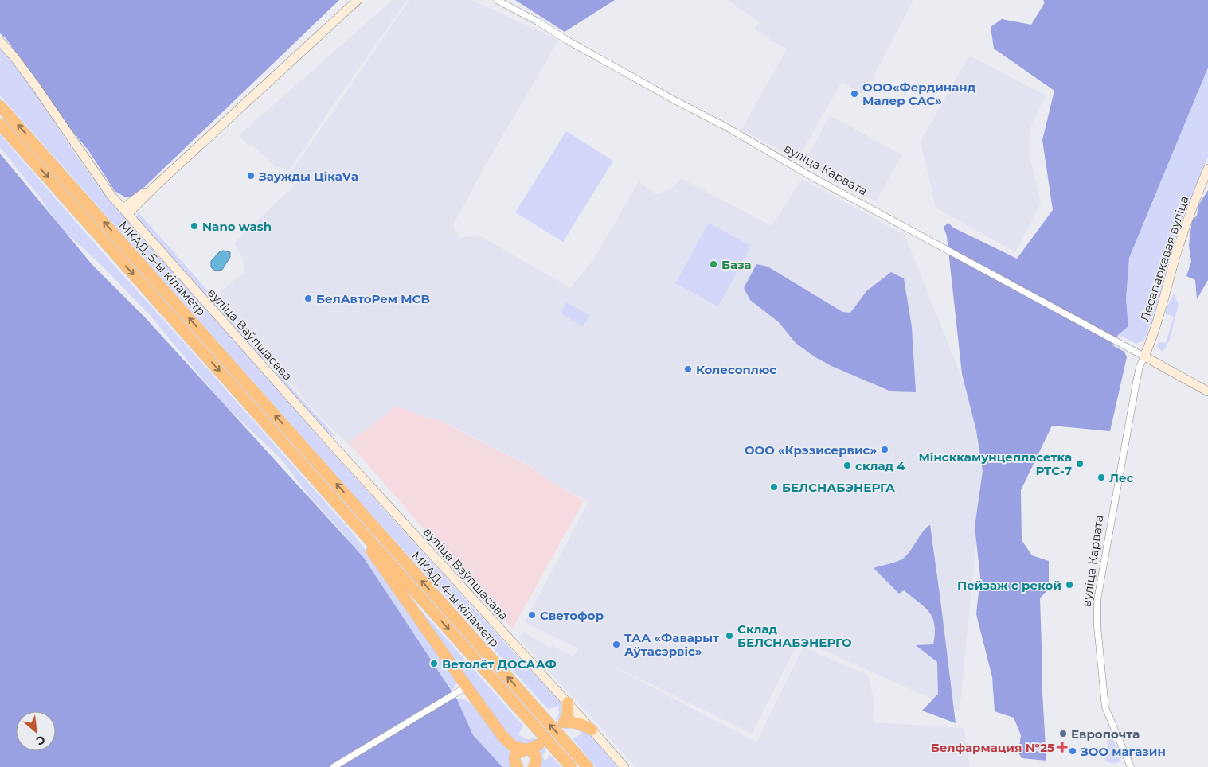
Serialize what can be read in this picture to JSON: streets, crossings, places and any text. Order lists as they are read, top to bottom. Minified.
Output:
{"streets":{"highway":["МКАД, 5-ы кіламетр","МКАД, 4-ы кіламетр"],"main road":["вуліца Карвата","Лесапаркавая вуліца","вуліца Ваўпшасава"]},"crossings":[["вуліца Карвата","Лесапаркавая вуліца"],["МКАД, 5-ы кіламетр","МКАД, 4-ы кіламетр"]],"one_way":["МКАД, 5-ы кіламетр"],"places":{"other":["ООО«Фердинанд Малер САС»","Заужды ЦікаVа","Nano wash","База","БелАвтоРем MCB","Колесоплюс","ООО «Крэзисервис»","Мінсккамунцепласетка РТС-7","склад 4","Лес","БЕЛСНАБЭНЕРГА","Пейзаж с рекой","Светофор","Склад БЕЛСНАБЭНЕРГО","ТАА «Фаварыт Аўтасэрвіс»","Ветолёт ДОСААФ","Европочта","ЗОО магазин"],"health":["Белфармация №25"]},"north":"bottom right"}
